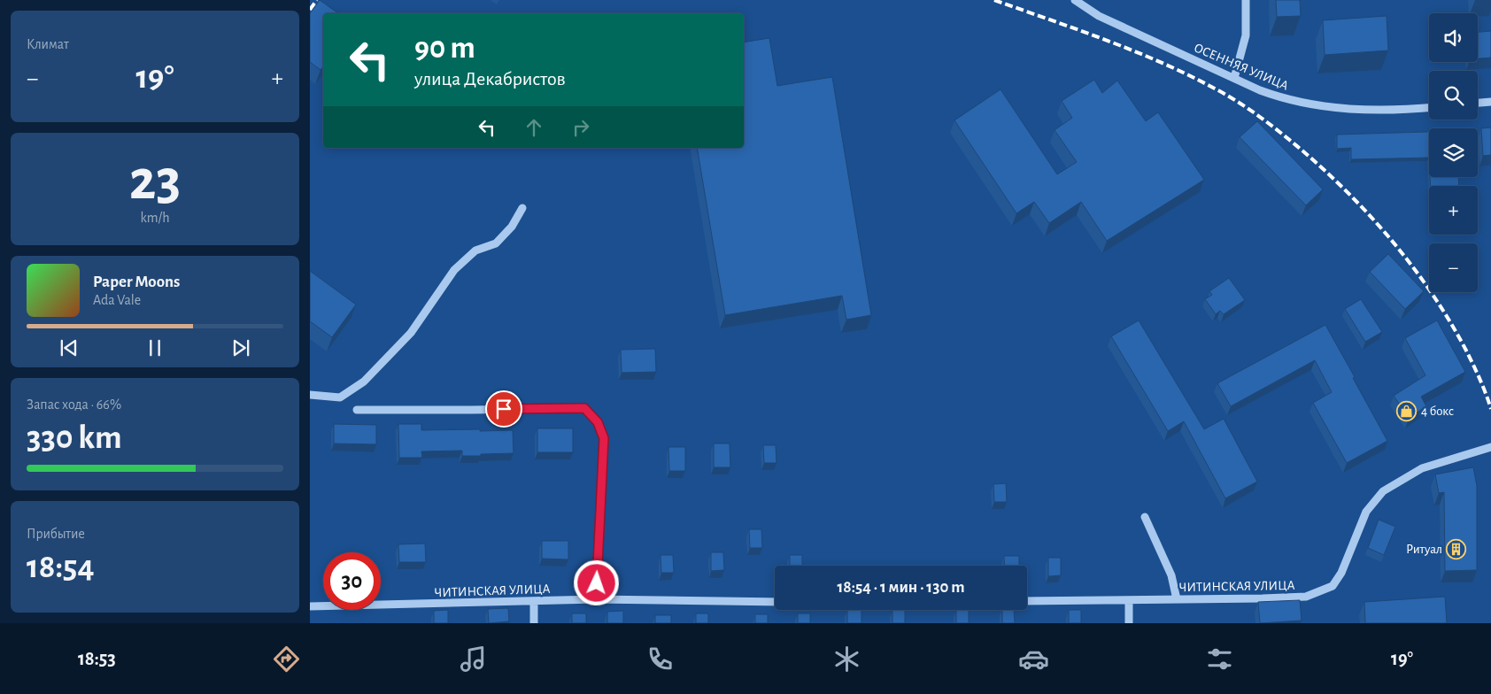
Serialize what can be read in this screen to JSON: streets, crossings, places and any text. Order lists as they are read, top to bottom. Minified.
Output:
{"streets":{"street":["ОСЕННЯЯ УЛИЦА","ЧИТИНСКАЯ УЛИЦА"]},"places":{"shop":["4 бокс"],"building":["Ритуал"]},"page":{"tile":["Климат",["23","km/h"],["Запас хода · 66%","330 km"],["Прибытие","18:54"]],"map_buttons":["+","−"],"turn":["90 m","улица Декабристов"],"heat":["−","19°","+"],"song":["Paper Moons","Ada Vale"],"limit":"30","trip":"18:54 · 1 мин · 130 m","tabs":["18:53","19°"]}}
